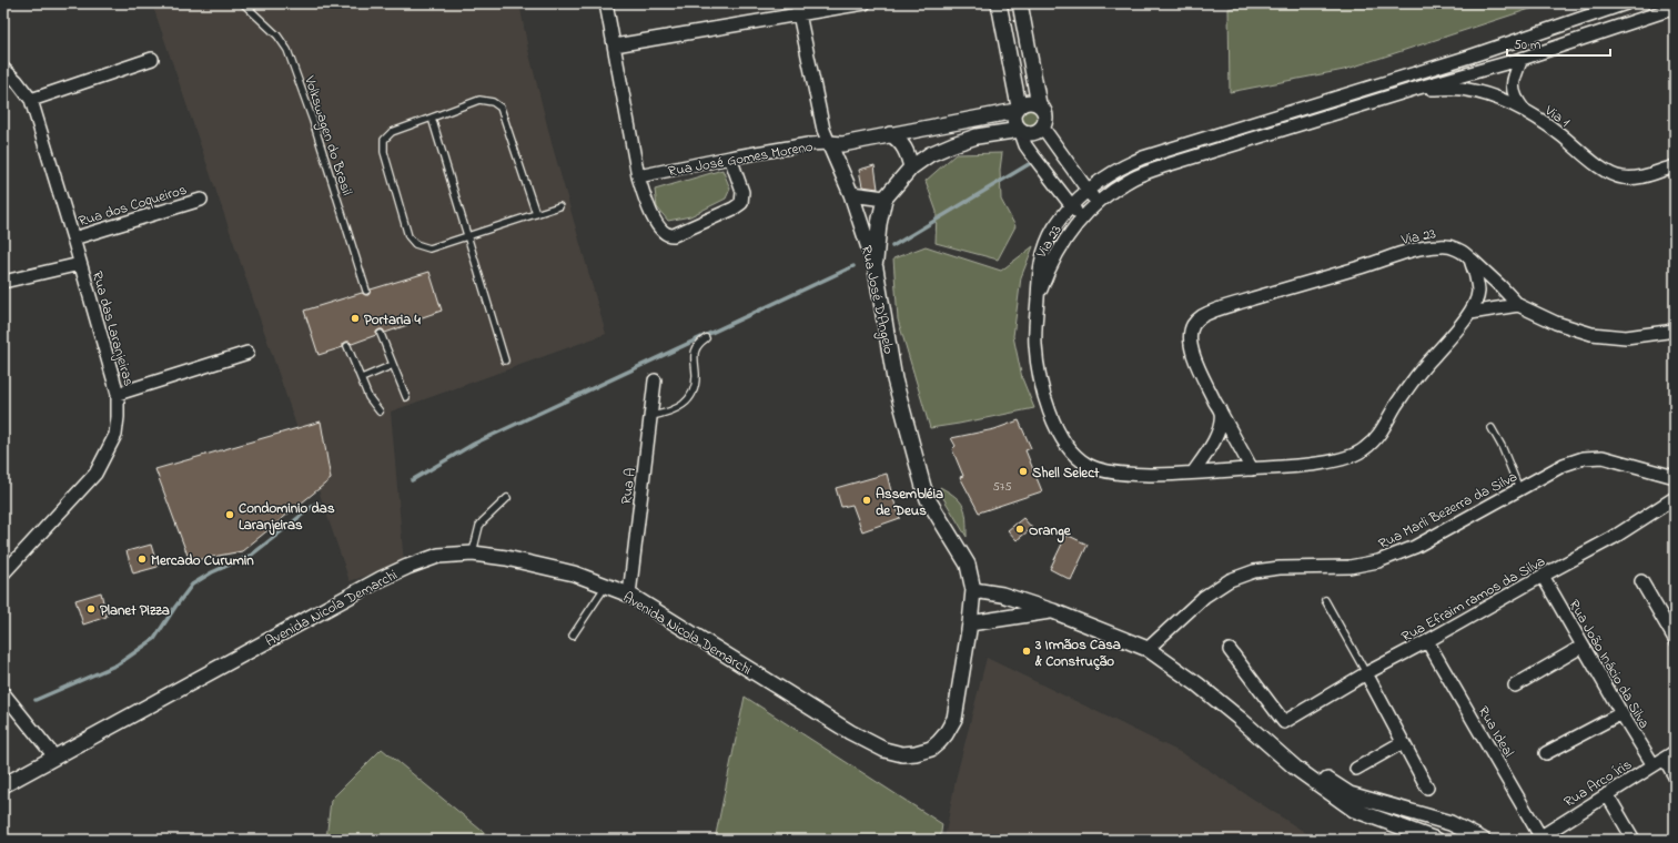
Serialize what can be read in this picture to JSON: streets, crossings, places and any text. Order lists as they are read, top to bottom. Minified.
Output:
{"streets":{"street":["Via 1","Rua José Gomes Moreno","Rua dos Coqueiros","Via 23","Rua José D'Angelo","Rua das Laranjeiras","Rua A","Rua Marli Bezerra da Silva","Rua Efraim ramos da Silva","Avenida Nicola Demarchi","Rua João Inácio da Silva","Rua Ideal","Rua Arco Íris"],"lane":["Volkswagen do Brasil"]},"crossings":[["Via 1","Via 23"],["Rua José Gomes Moreno","Rua José D'Angelo"],["Rua dos Coqueiros","Rua das Laranjeiras"],["Rua José D'Angelo","Avenida Nicola Demarchi"],["Rua A","Avenida Nicola Demarchi"],["Rua Efraim ramos da Silva","Rua João Inácio da Silva"],["Rua Efraim ramos da Silva","Rua Ideal"],["Rua João Inácio da Silva","Rua Arco Íris"],["Rua Ideal","Rua Arco Íris"]],"places":["Portaria 4","Shell Select","Assembléia de Deus","Condominio das Laranjeiras","Orange","Mercado Curumin","Planet Pizza","3 Irmãos Casa & Construção"],"house_numbers":["575"],"scale_bar":"50 m"}
